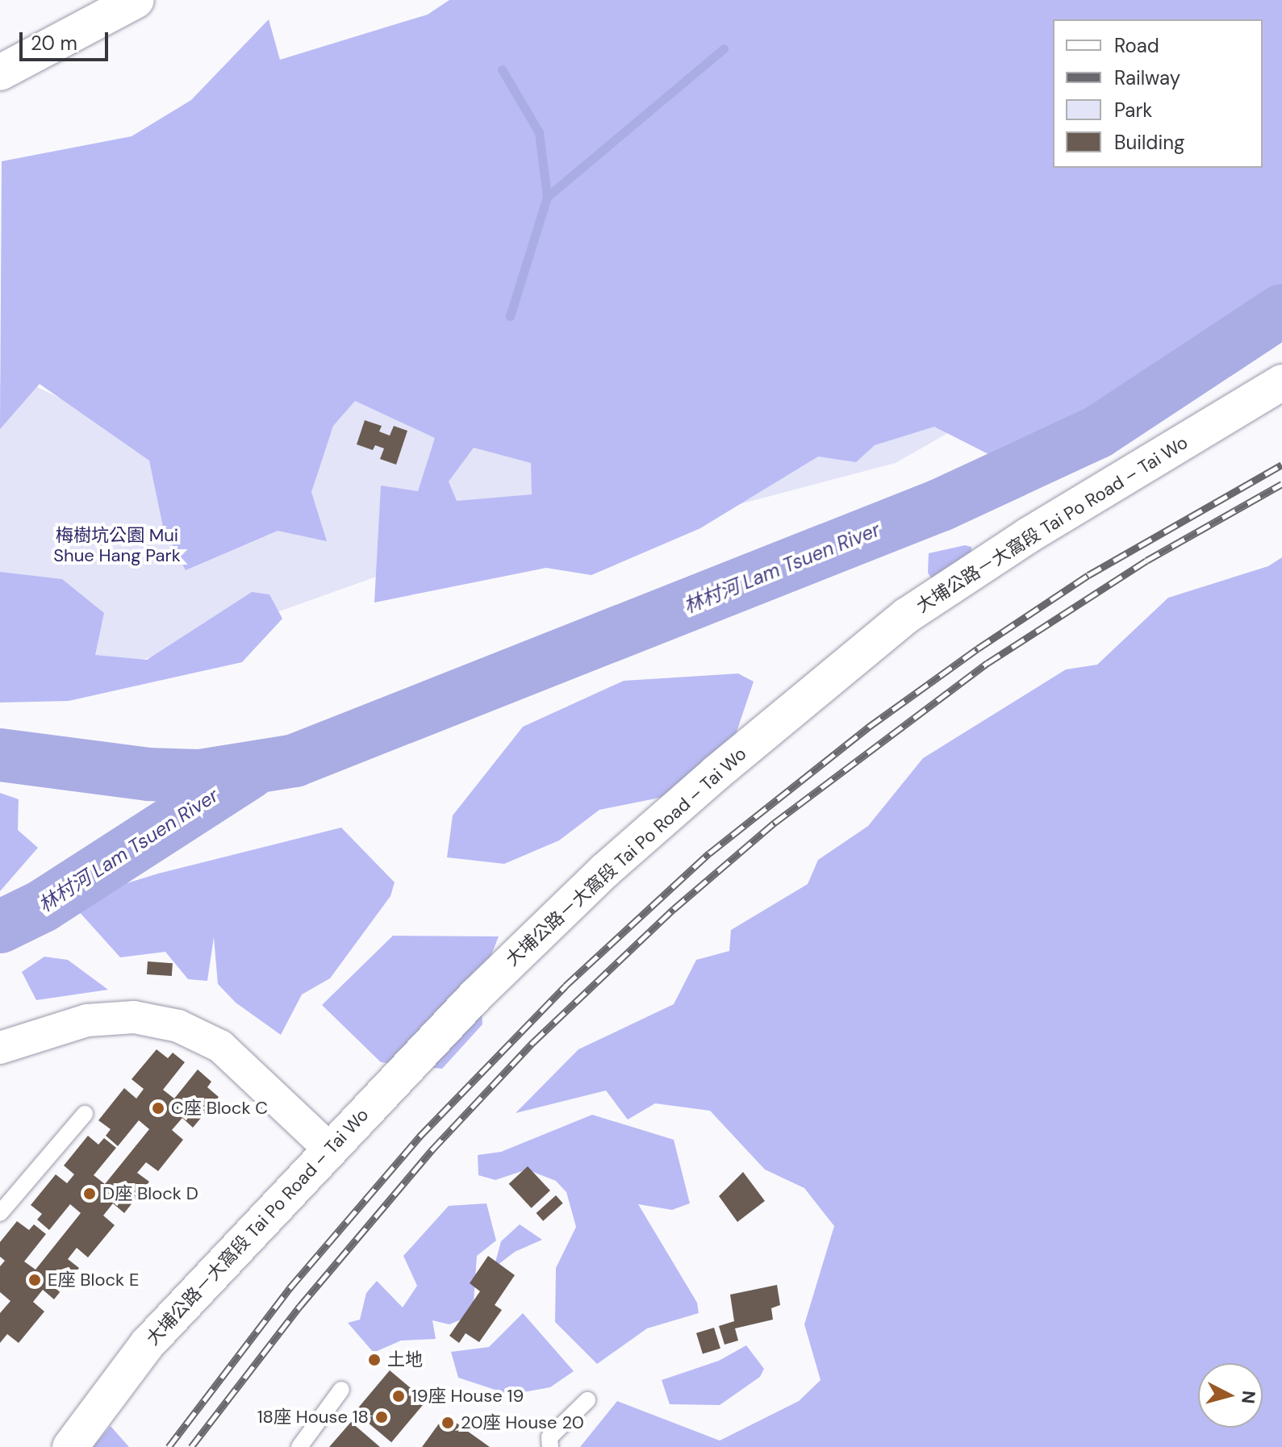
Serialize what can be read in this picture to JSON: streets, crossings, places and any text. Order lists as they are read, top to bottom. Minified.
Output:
{"streets":{"main road":["大埔公路－大窩段 Tai Po Road – Tai Wo"]},"water":["林村河 Lam Tsuen River"],"parks":["梅樹坑公園 Mui Shue Hang Park"],"places":["C座 Block C","D座 Block D","E座 Block E","土地","19座 House 19","18座 House 18","20座 House 20"],"legend":["Road","Railway","Park","Building"],"scale_bar":"20 m","north":"right"}
